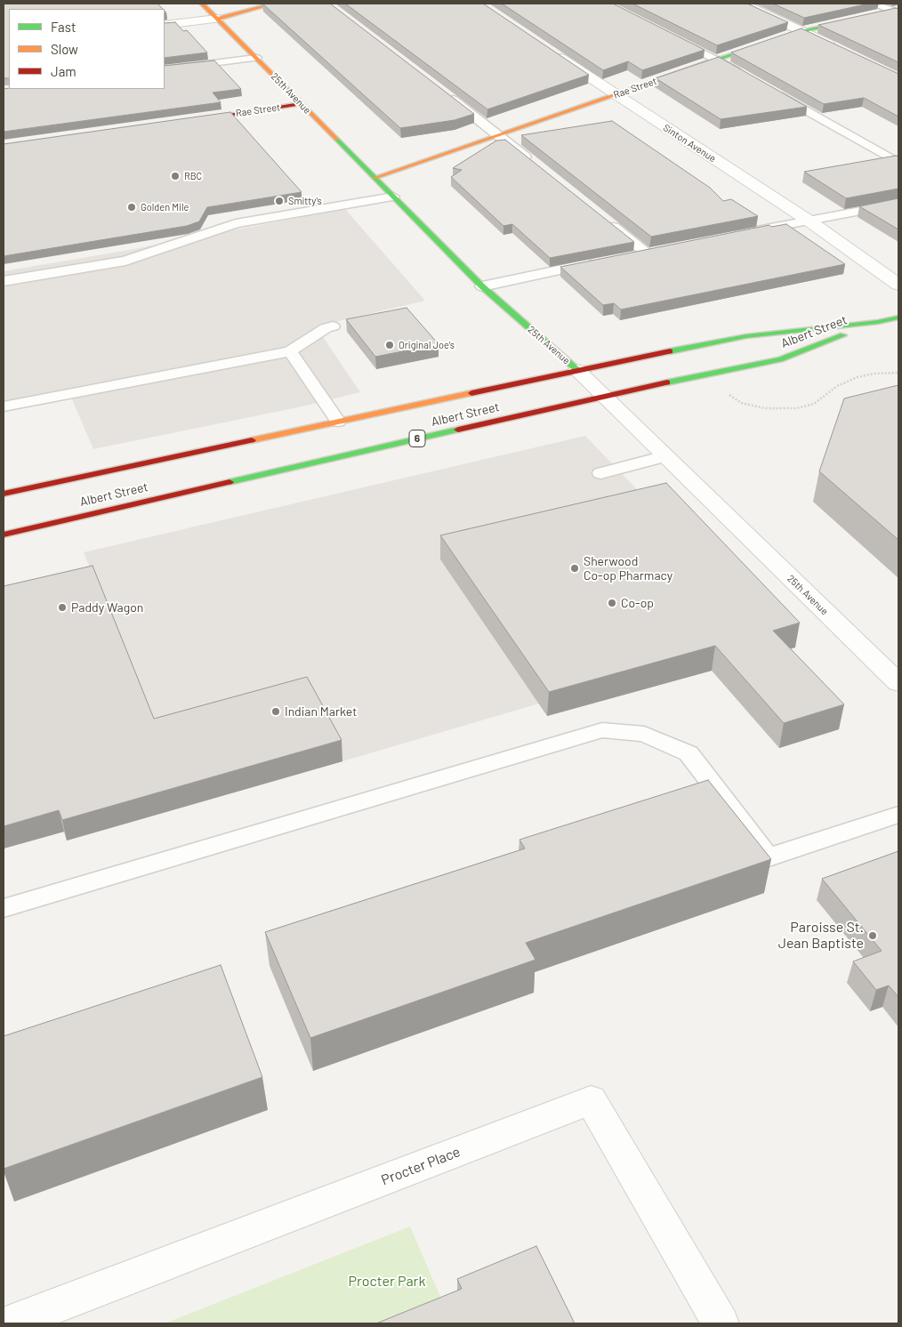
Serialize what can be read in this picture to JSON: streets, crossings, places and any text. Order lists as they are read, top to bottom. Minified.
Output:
{"streets":{"street":["Rae Street","25th Avenue","Sinton Avenue","Albert Street","6","Procter Place"]},"crossings":[["Rae Street","25th Avenue"],["Rae Street","Sinton Avenue"],["25th Avenue","Albert Street"]],"parks":["Procter Park"],"places":["RBC","Smitty's","Golden Mile","Original Joe's","Sherwood Co-op Pharmacy","Co-op","Paddy Wagon","Indian Market","Paroisse St. Jean Baptiste"],"legend":["Fast","Slow","Jam"]}
